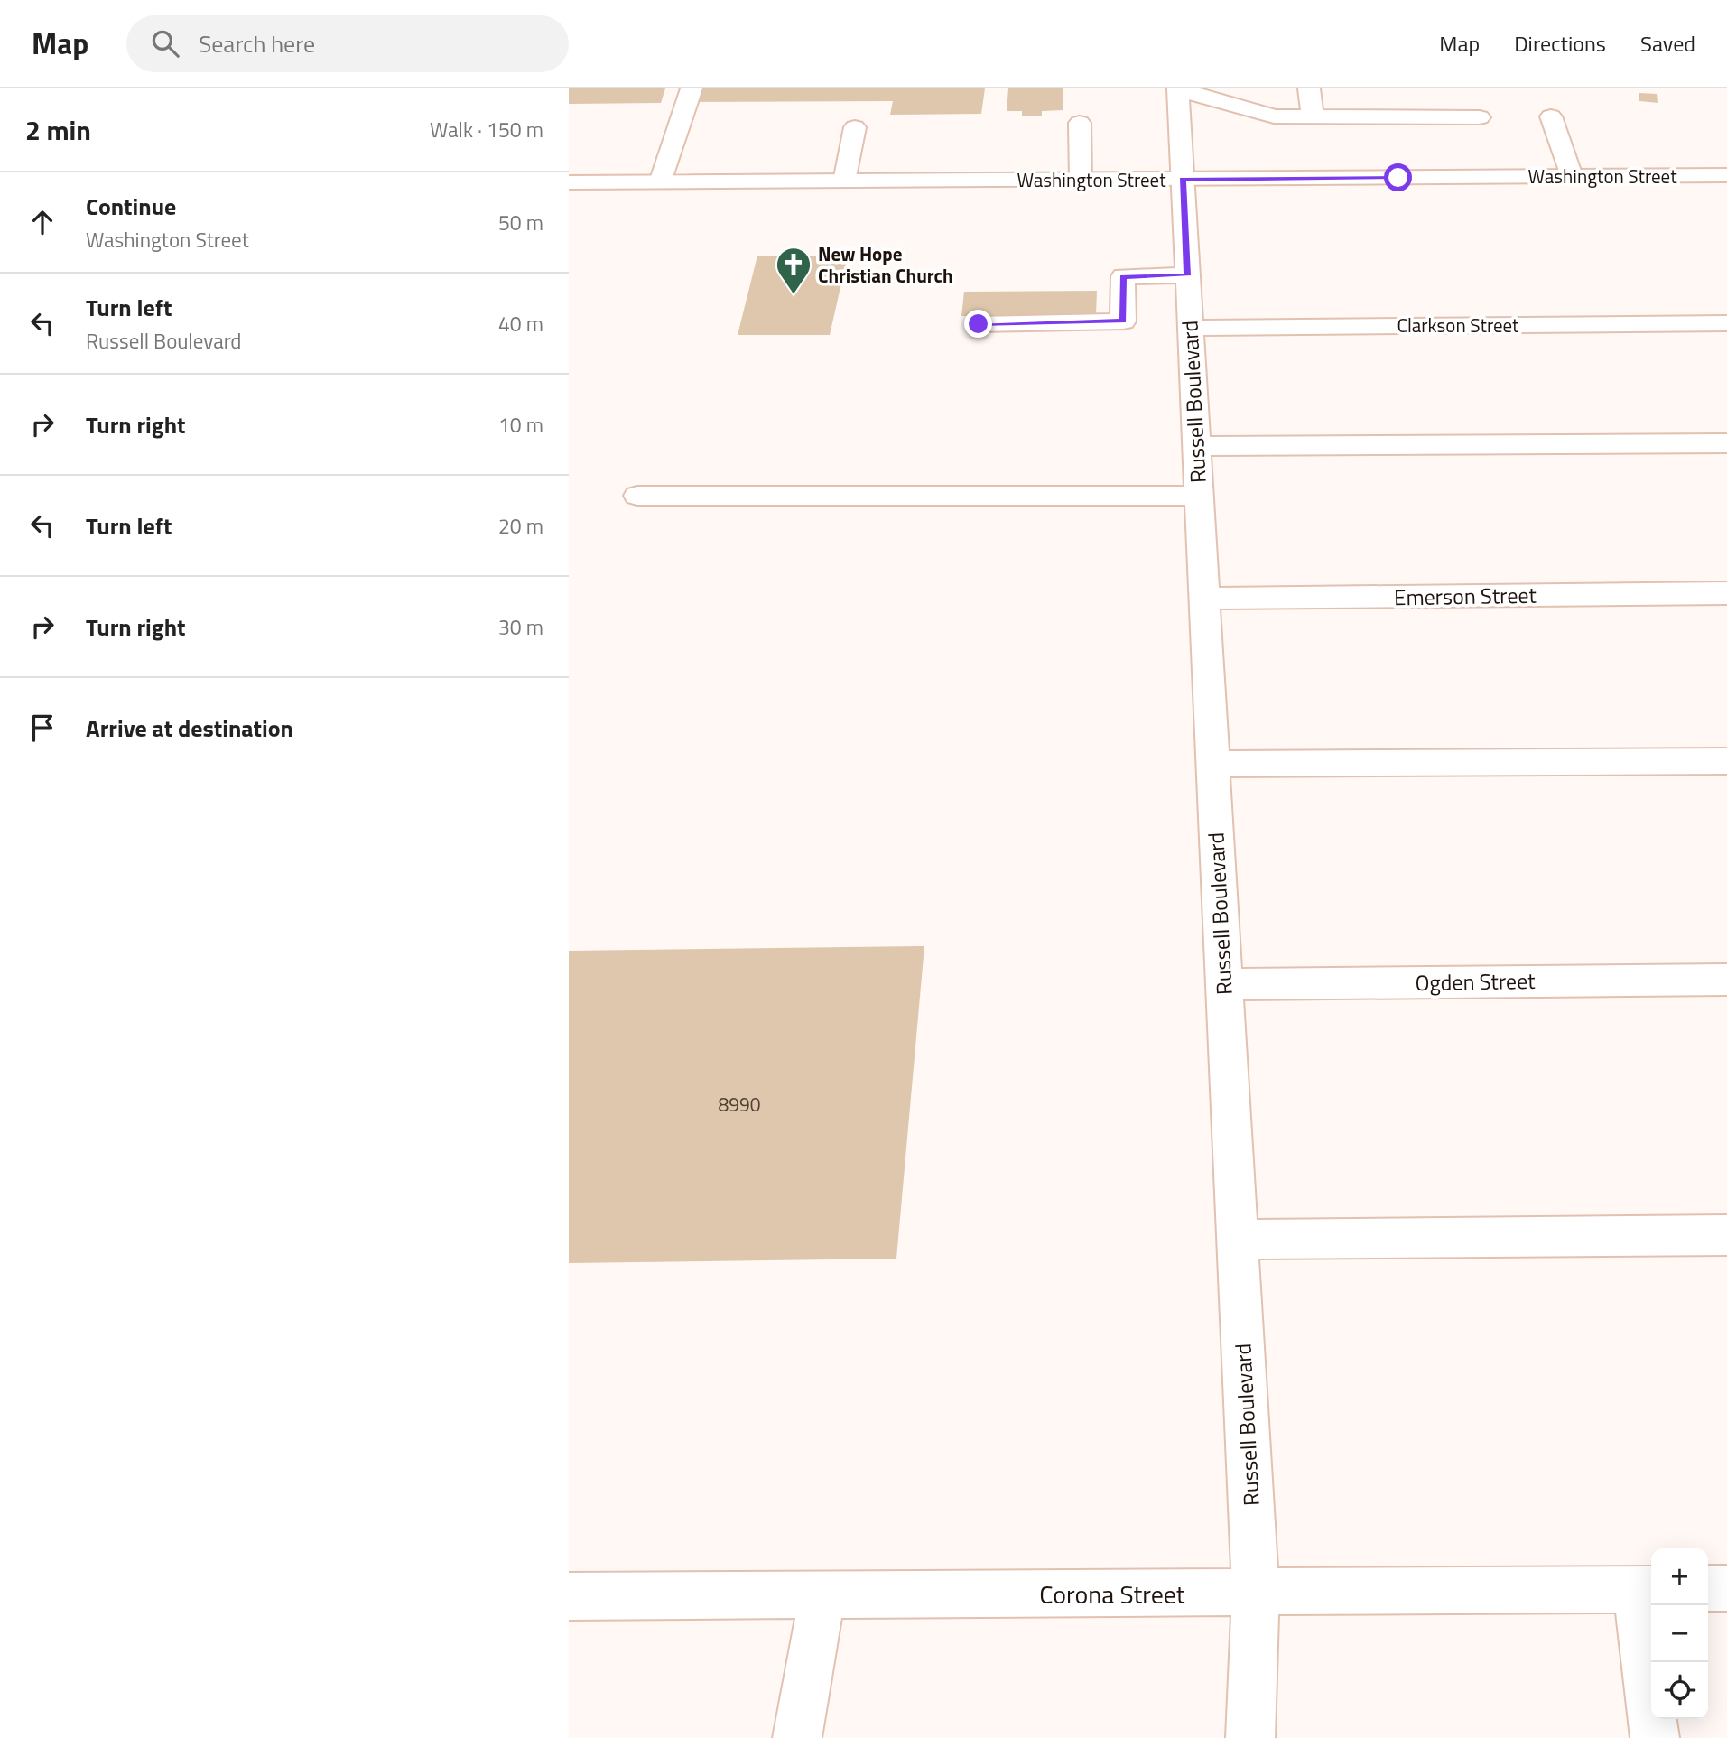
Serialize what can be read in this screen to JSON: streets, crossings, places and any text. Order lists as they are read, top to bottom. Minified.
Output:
{"streets":{"street":["Washington Street","Clarkson Street","Russell Boulevard","Emerson Street","Ogden Street","Corona Street"]},"crossings":[["Washington Street","Russell Boulevard"],["Clarkson Street","Russell Boulevard"],["Russell Boulevard","Emerson Street"],["Russell Boulevard","Ogden Street"],["Russell Boulevard","Corona Street"]],"places":{"church":["New Hope Christian Church"]},"house_numbers":["8990"],"page":{"header":"Map","search":"Search here","nav":["Map","Directions","Saved"],"heading":["2 min","Walk · 150 m"],"list":[["Continue","Washington Street","50 m"],["Turn left","Russell Boulevard","40 m"],["Turn right","10 m"],["Turn left","20 m"],["Turn right","30 m"],"Arrive at destination"],"map_buttons":["+","−"]}}
